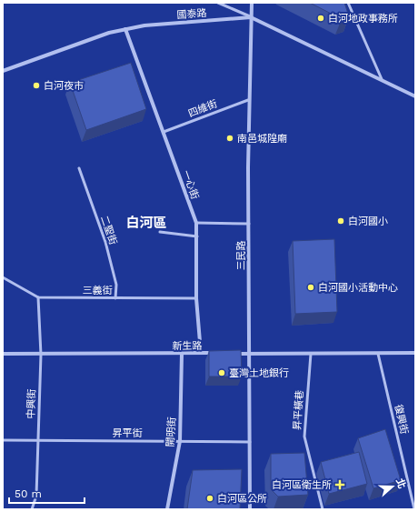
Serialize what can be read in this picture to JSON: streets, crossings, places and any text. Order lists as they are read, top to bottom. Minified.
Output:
{"streets":{"street":["國泰路","一心街","三民路","新生路","開明街"],"lane":["四維街","二聖街","三義街","中興街","昇平橫巷","復興街","昇平街"]},"crossings":[["國泰路","一心街"],["國泰路","三民路"],["四維街","一心街"],["四維街","三民路"],["一心街","三義街"],["一心街","新生路"],["二聖街","三義街"],["三民路","昇平街"],["三義街","中興街"],["新生路","中興街"],["新生路","開明街"],["中興街","昇平街"],["開明街","昇平街"]],"districts":["白河區"],"places":{"other":["白河地政事務所","白河夜市","南邑城隍廟","白河國小","白河國小活動中心","臺灣土地銀行","白河區公所"],"health":["白河區衛生所"]},"scale_bar":"50 m","north":"right"}
